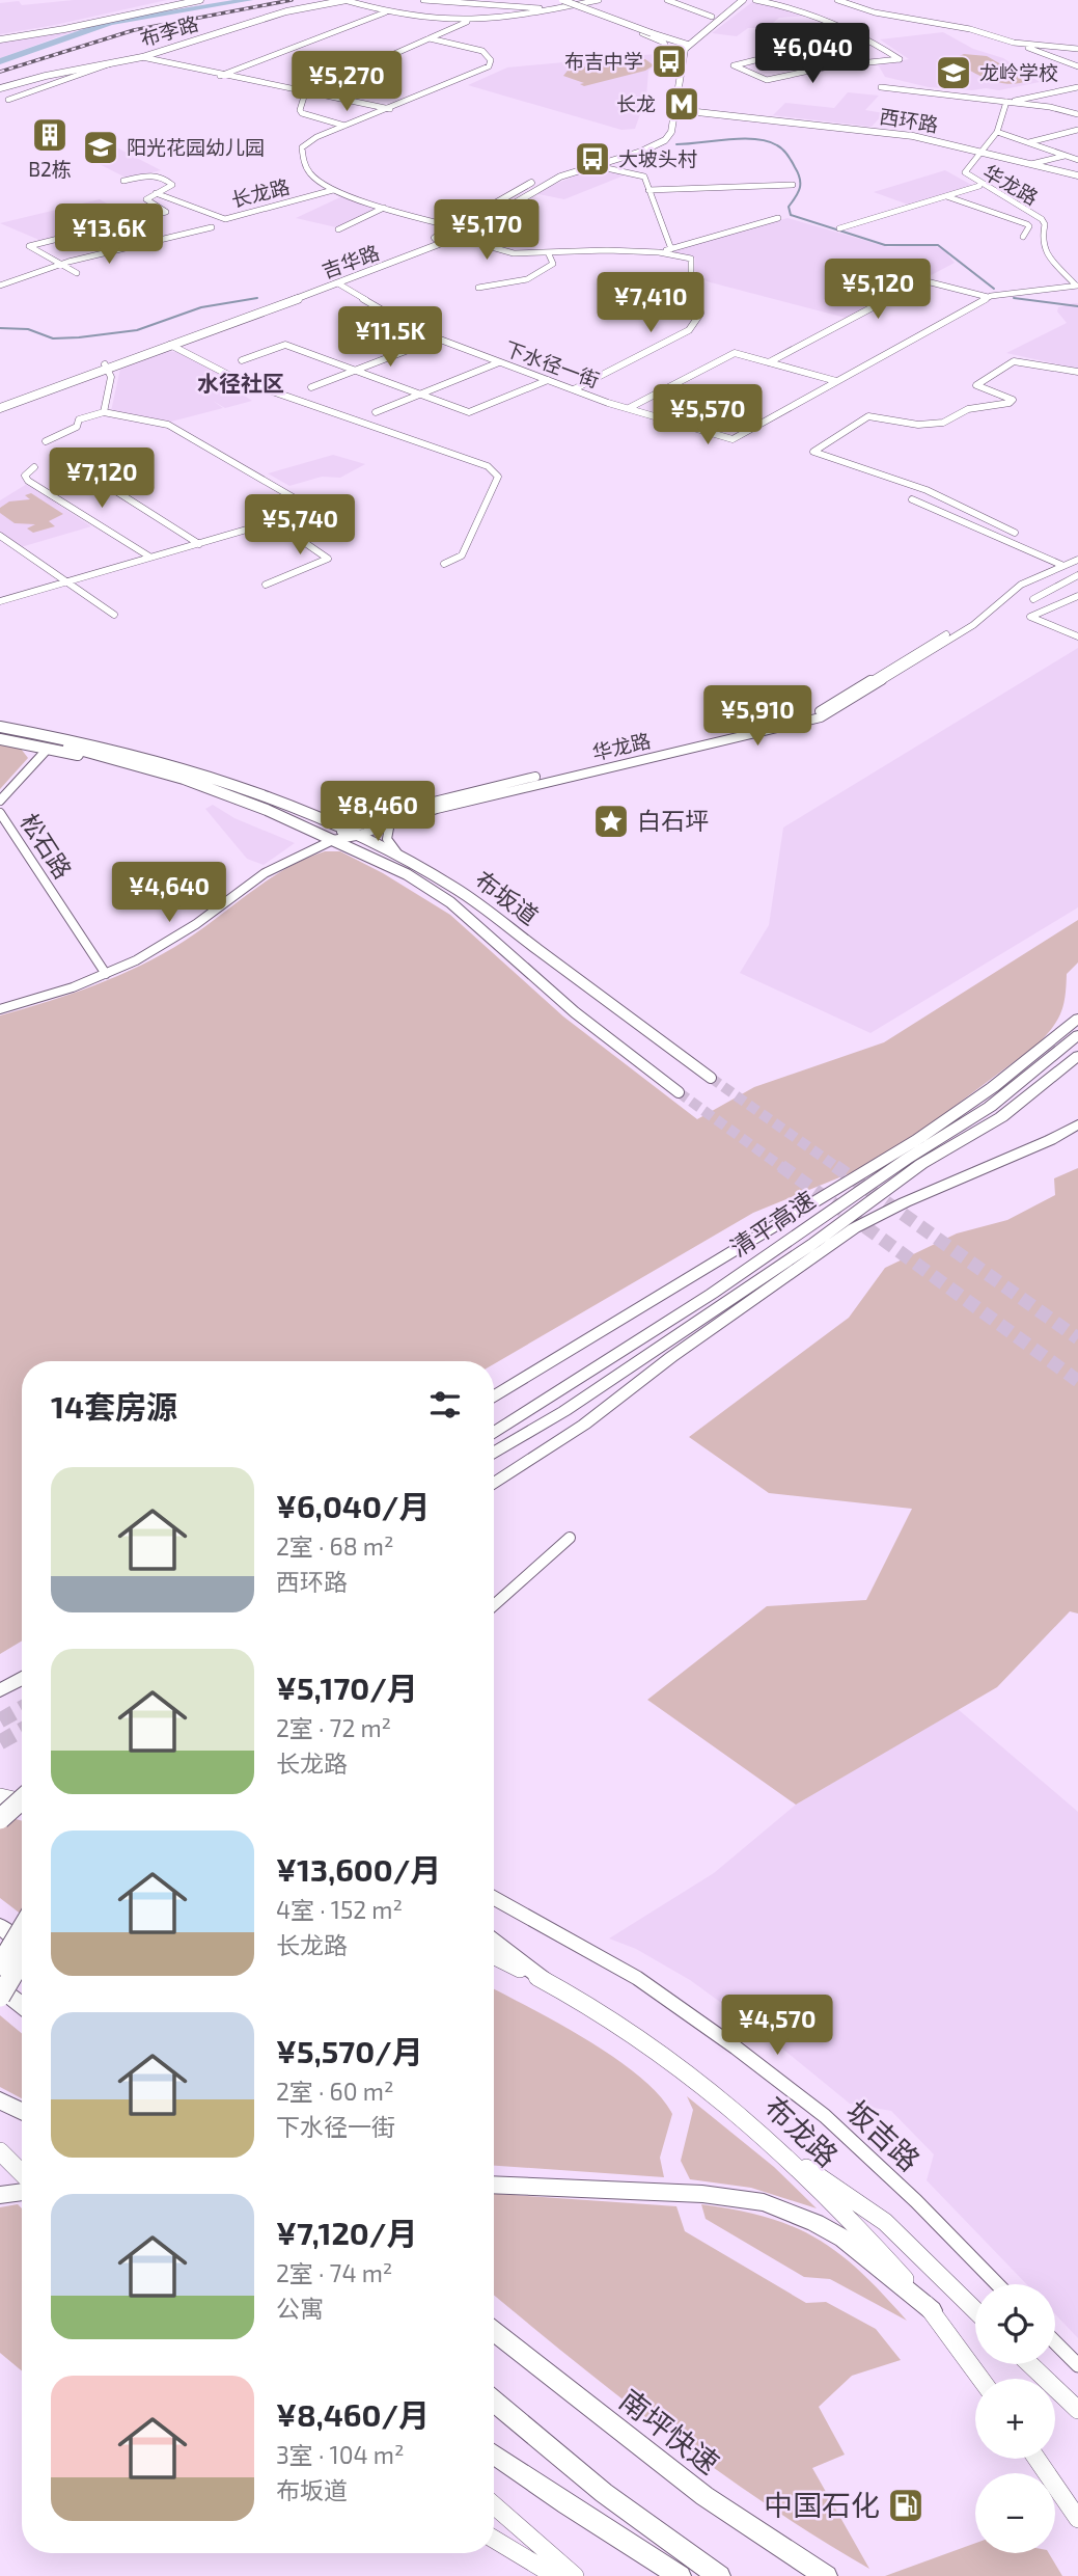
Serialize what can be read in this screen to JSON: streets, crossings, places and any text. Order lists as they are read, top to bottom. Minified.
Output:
{"streets":{"highway":["清平高速","南坪快速"],"main road":["布李路","西环路","吉华路","布坂道","布龙路"],"street":["华龙路","长龙路","下水径一街","松石路","坂吉路"]},"crossings":[["西环路","华龙路"],["西环路","吉华路"],["华龙路","下水径一街"],["长龙路","吉华路"],["吉华路","下水径一街"]],"districts":["水径社区"],"places":{"bus stop":["布吉中学","大坡头村"],"school or university":["龙岭学校","阳光花园幼儿园"],"metro station":["长龙"],"building":["B2栋"],"place":["白石坪"],"fuel station":["中国石化"]},"page":{"price":["¥6,040","¥5,270","¥5,170","¥13.6K","¥5,120","¥7,410","¥11.5K","¥5,570","¥7,120","¥5,740","¥5,910","¥8,460","¥4,640","¥4,570"],"heading":"14套房源","list":[{"name":"¥6,040/月","note":"2室 · 68 m² · 西环路"},{"name":"¥5,170/月","note":"2室 · 72 m² · 长龙路"},{"name":"¥13,600/月","note":"4室 · 152 m² · 长龙路"},{"name":"¥5,570/月","note":"2室 · 60 m² · 下水径一街"},{"name":"¥7,120/月","note":"2室 · 74 m² · 公寓"},{"name":"¥8,460/月","note":"3室 · 104 m² · 布坂道"}],"map_buttons":["+","−"]}}
